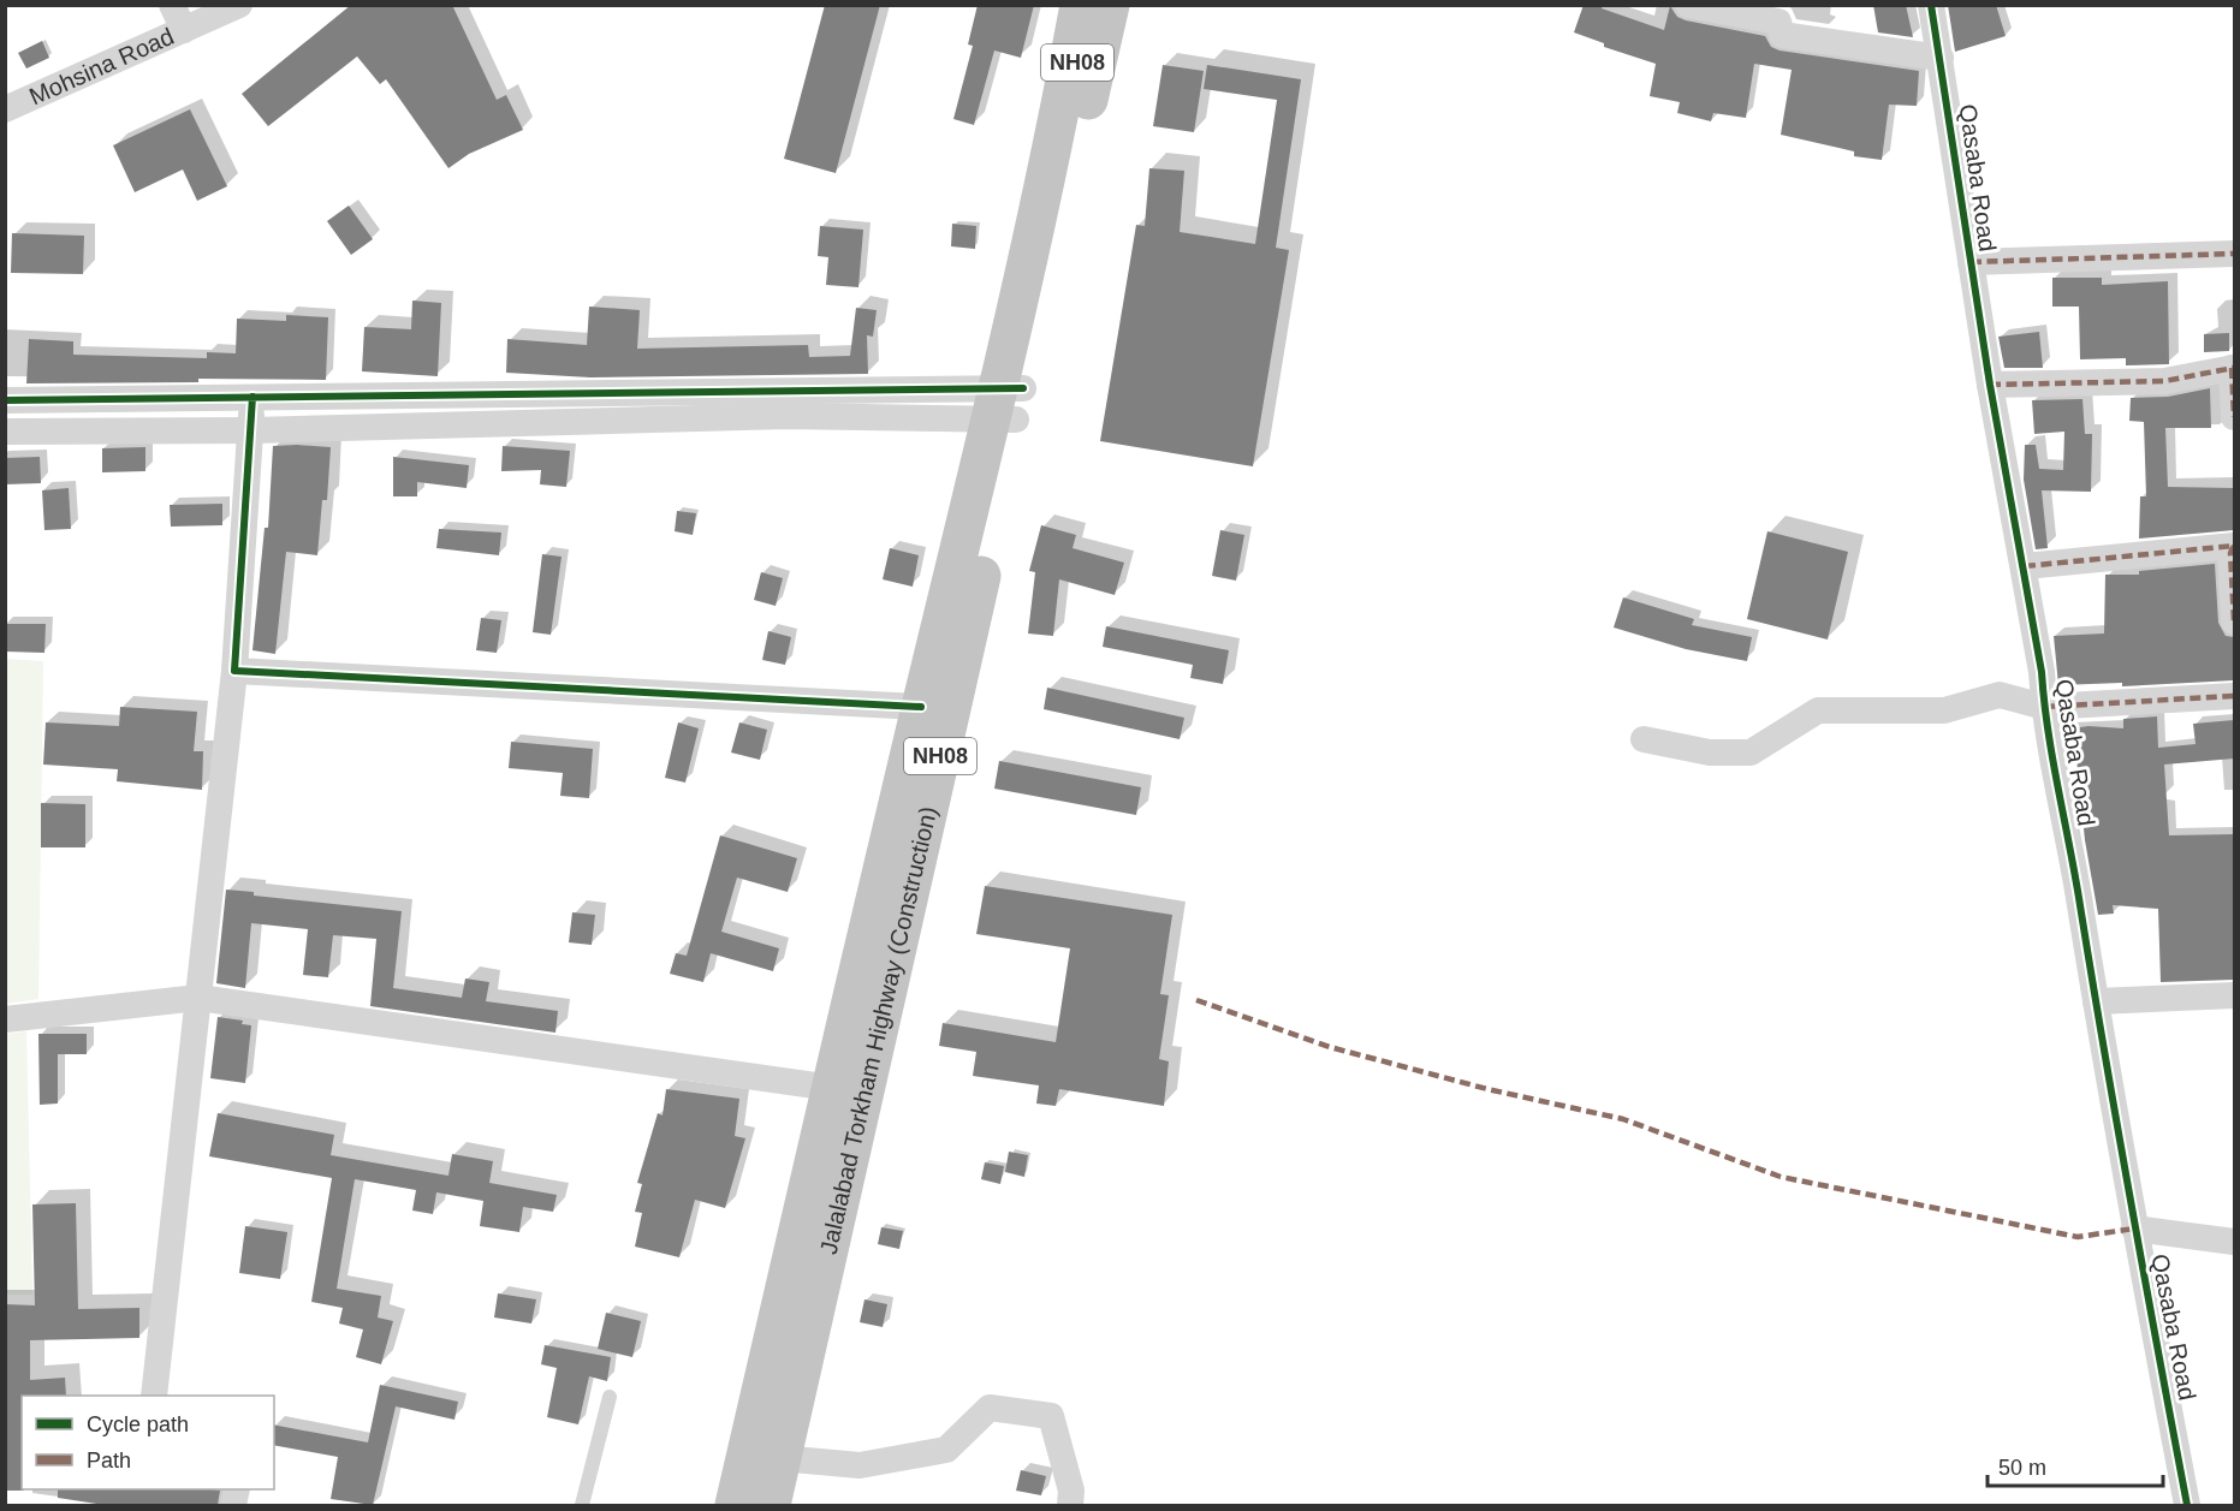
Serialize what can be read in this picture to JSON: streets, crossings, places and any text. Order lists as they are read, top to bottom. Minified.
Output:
{"streets":{"highway":["NH08","Jalalabad Torkham Highway (Construction)"],"street":["Mohsina Road","Qasaba Road"]},"crossings":[["NH08","Jalalabad Torkham Highway (Construction)"]],"legend":["Cycle path","Path"],"scale_bar":"50 m"}
